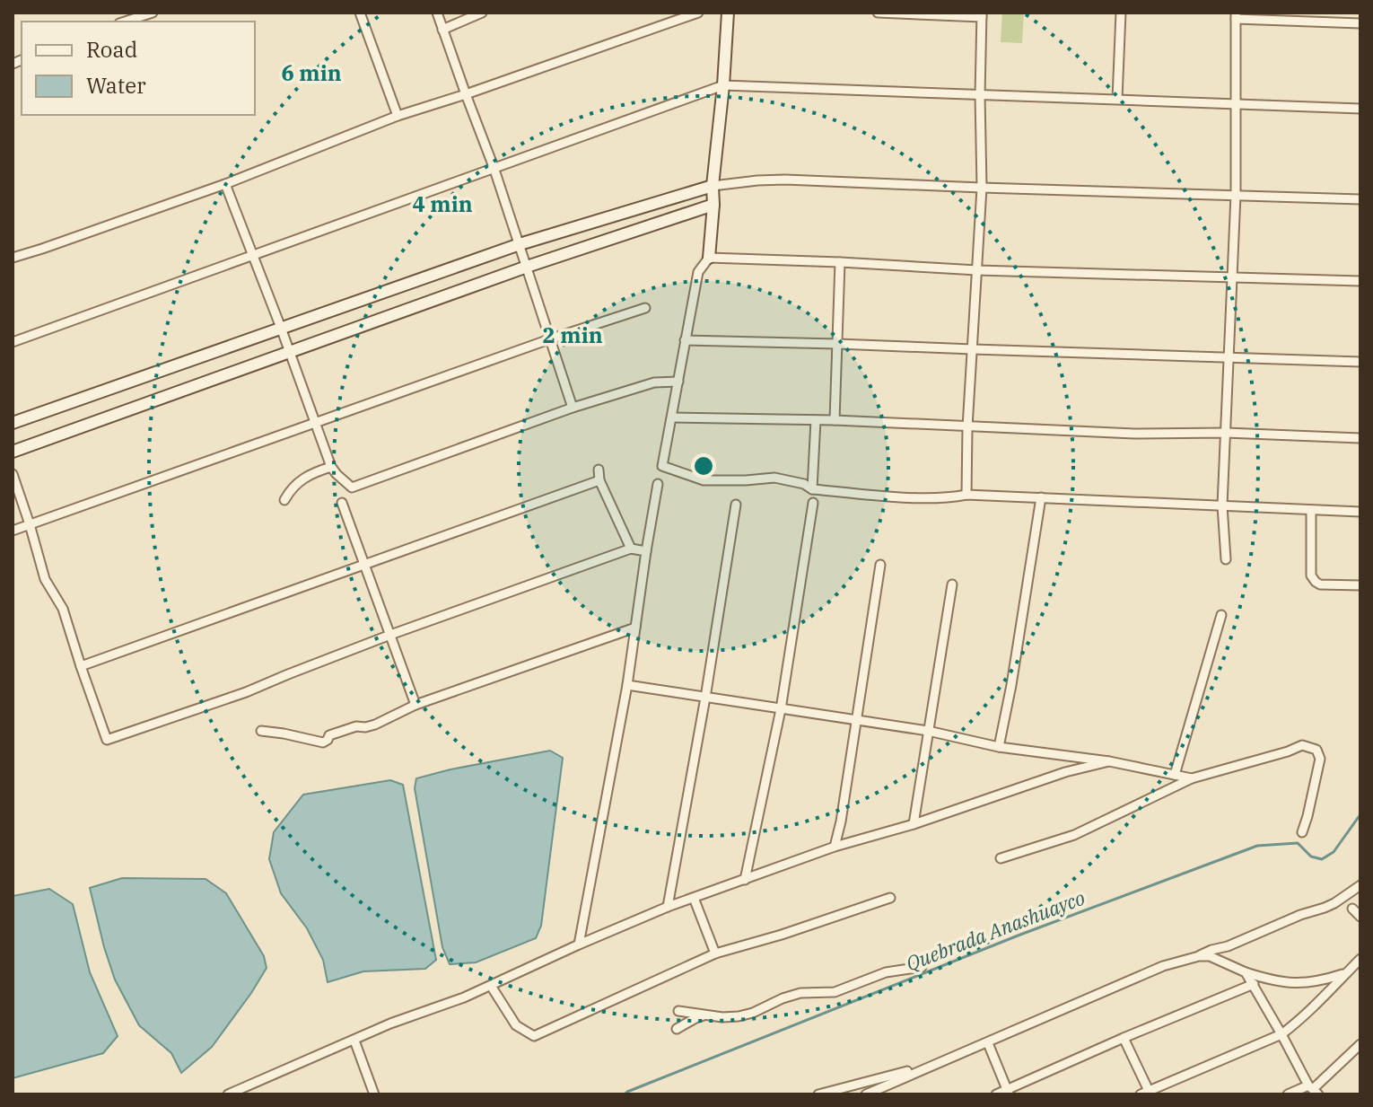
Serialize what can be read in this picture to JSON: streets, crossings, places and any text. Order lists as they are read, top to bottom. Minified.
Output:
{"water":["Quebrada Anashuayco"],"legend":["Road","Water"],"rings":["6 min","4 min","2 min"]}
